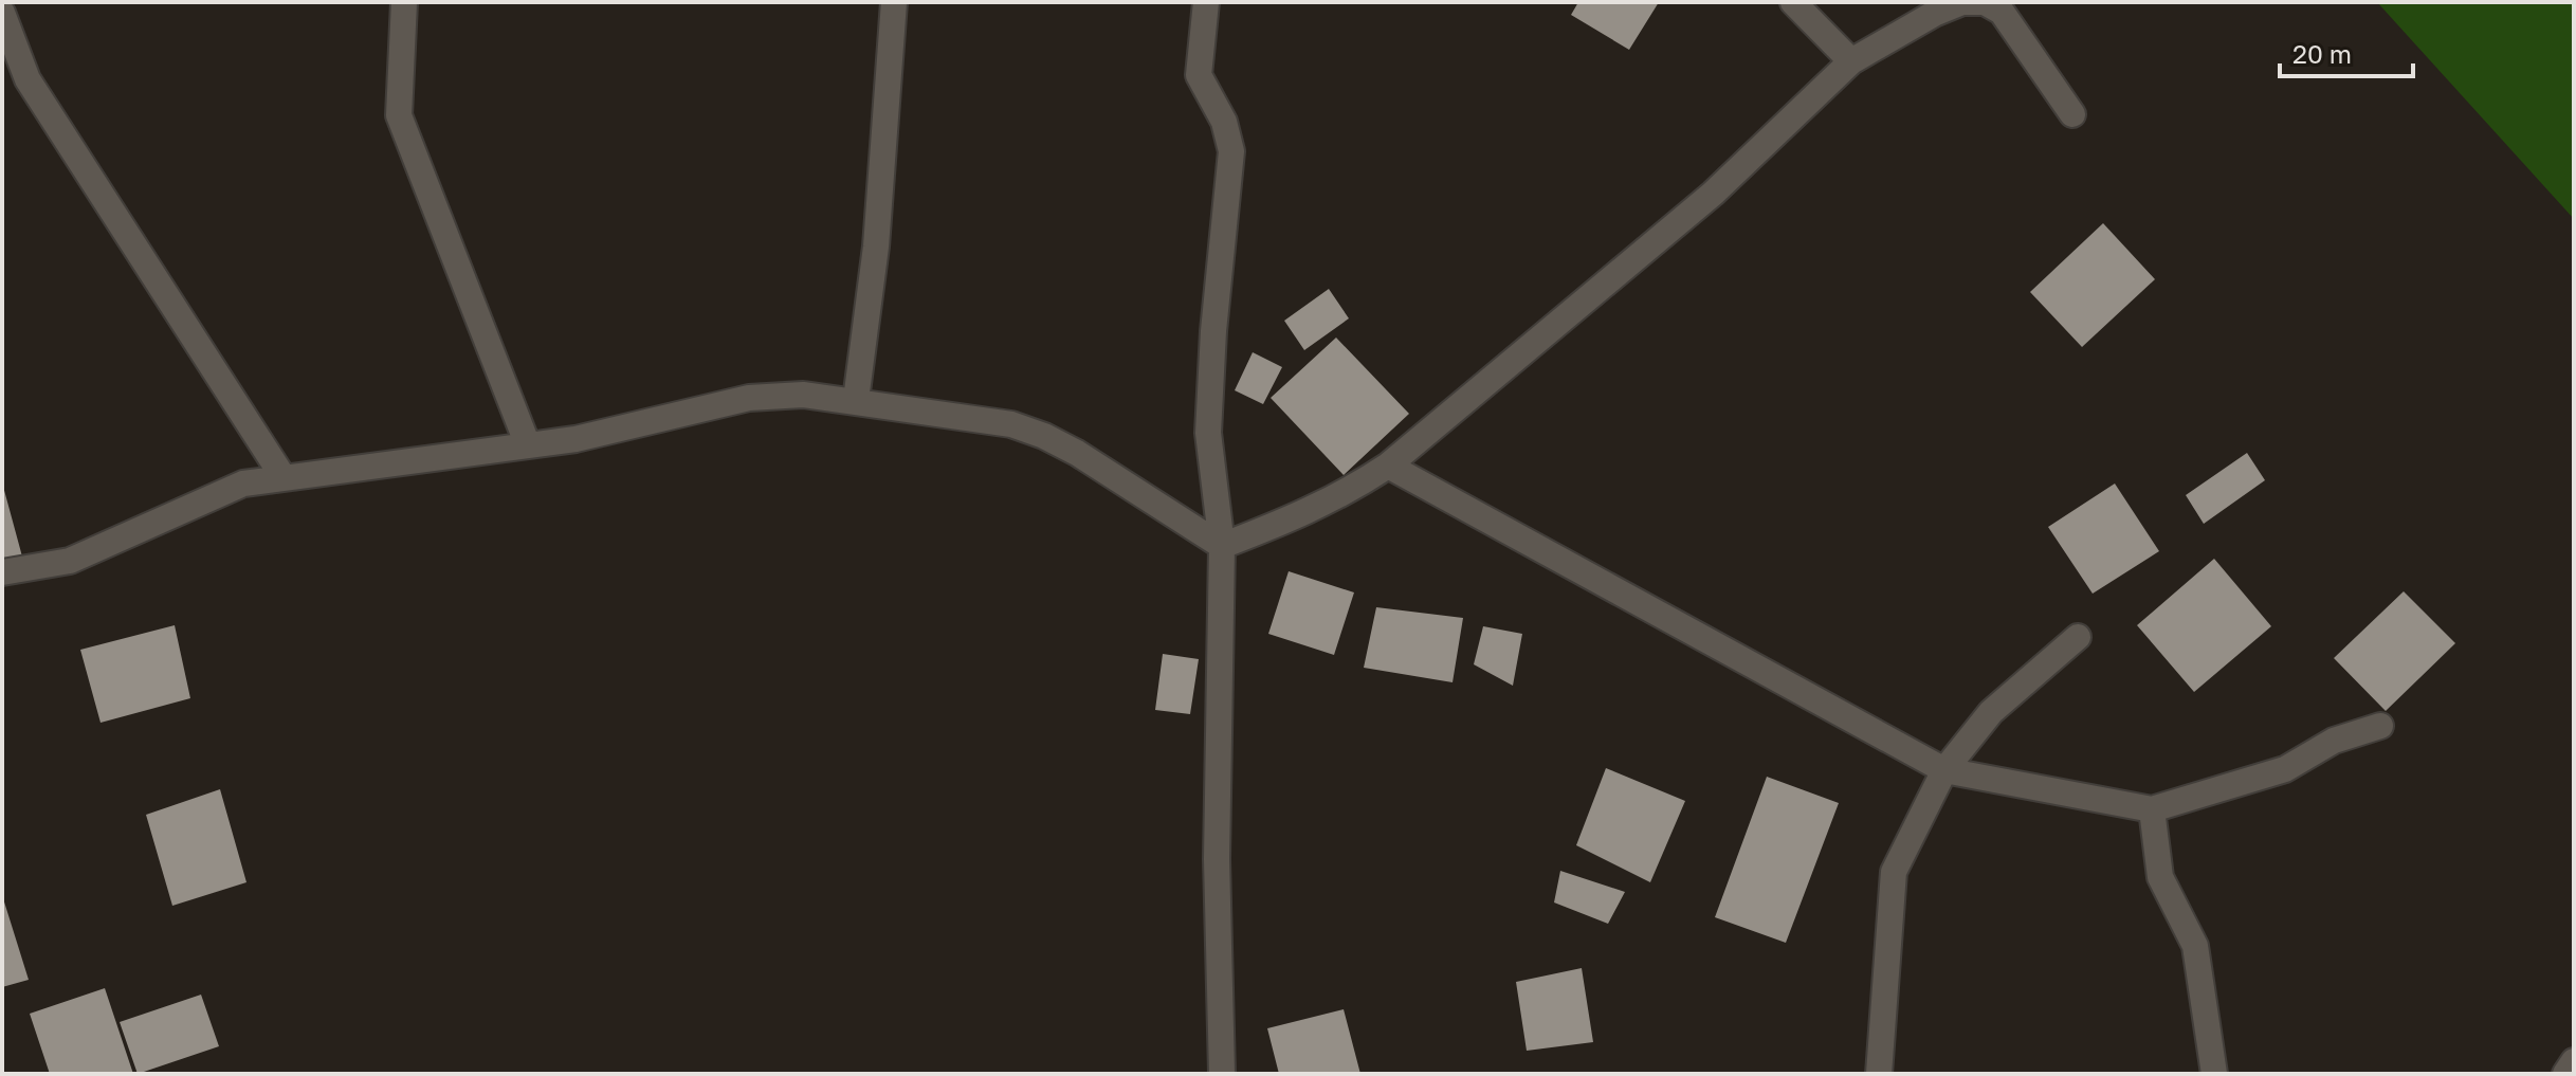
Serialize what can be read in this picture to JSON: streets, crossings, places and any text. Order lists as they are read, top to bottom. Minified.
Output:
{"scale_bar":"20 m"}
